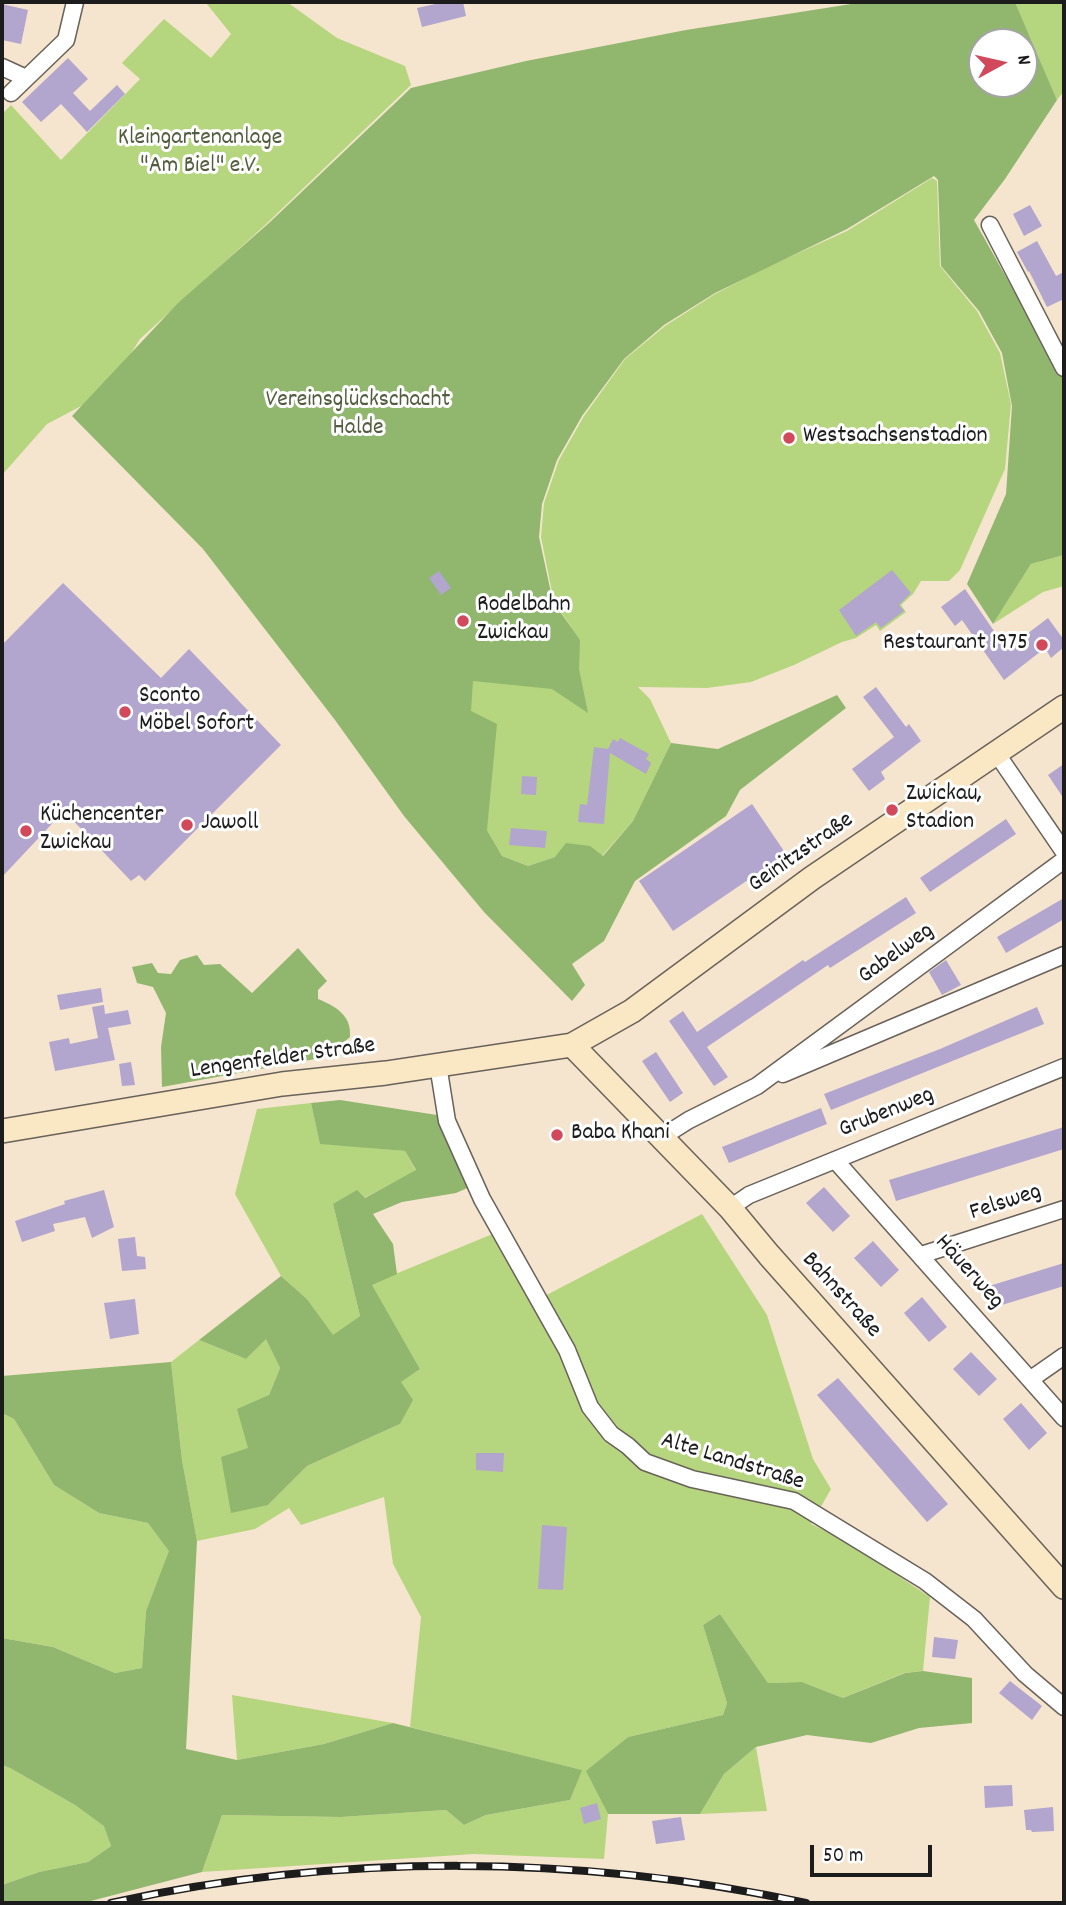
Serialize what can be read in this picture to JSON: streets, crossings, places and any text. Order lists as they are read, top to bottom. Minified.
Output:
{"streets":{"main road":["Geinitzstraße","Lengenfelder Straße","Bahnstraße"],"street":["Gabelweg","Grubenweg","Felsweg","Häuerweg","Alte Landstraße"]},"crossings":[["Geinitzstraße","Lengenfelder Straße"],["Geinitzstraße","Bahnstraße"],["Gabelweg","Bahnstraße"],["Lengenfelder Straße","Bahnstraße"],["Lengenfelder Straße","Alte Landstraße"],["Grubenweg","Häuerweg"],["Grubenweg","Bahnstraße"],["Felsweg","Häuerweg"]],"parks":["Kleingartenanlage \"Am Biel\" e.V.","Vereinsglückschacht Halde"],"places":["Westsachsenstadion","Rodelbahn Zwickau","Restaurant 1975","Sconto Möbel Sofort","Zwickau, Stadion","Jawoll","Küchencenter Zwickau","Baba Khani"],"scale_bar":"50 m","north":"right"}
